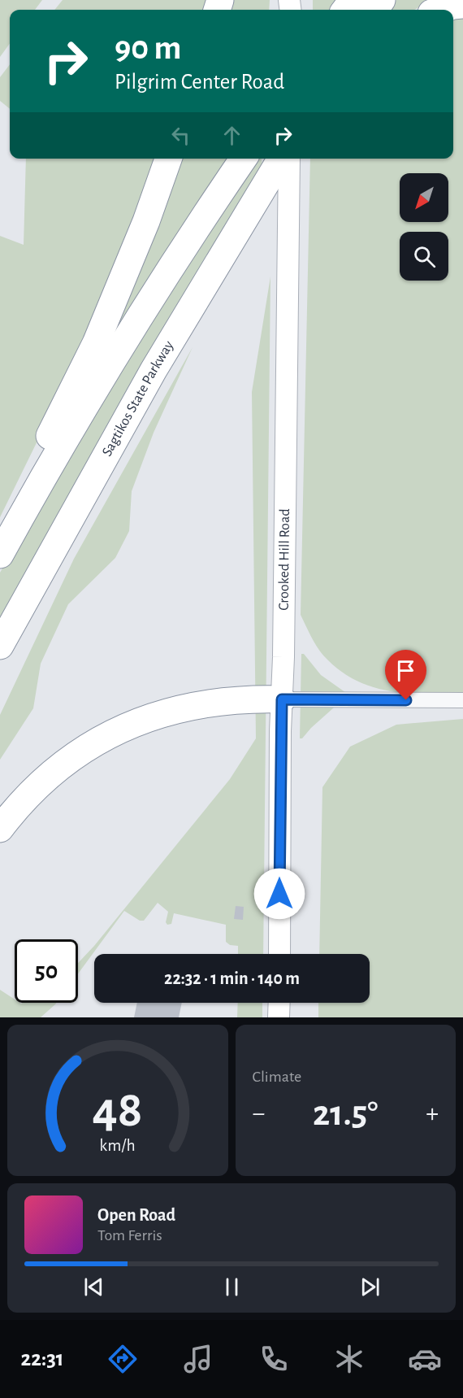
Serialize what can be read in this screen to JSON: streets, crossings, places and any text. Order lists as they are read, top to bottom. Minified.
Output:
{"streets":{"highway":["Sagtikos State Parkway"],"main road":["Crooked Hill Road"]},"crossings":[["Sagtikos State Parkway","Crooked Hill Road"]],"north":"bottom left","page":{"turn":["90 m","Pilgrim Center Road"],"limit":"50","trip":"22:32 · 1 min · 140 m","tile":"Climate","heat":["−","21.5°","+"],"song":["Open Road","Tom Ferris"],"tabs":"22:31","gauge":["48","km/h"]}}
